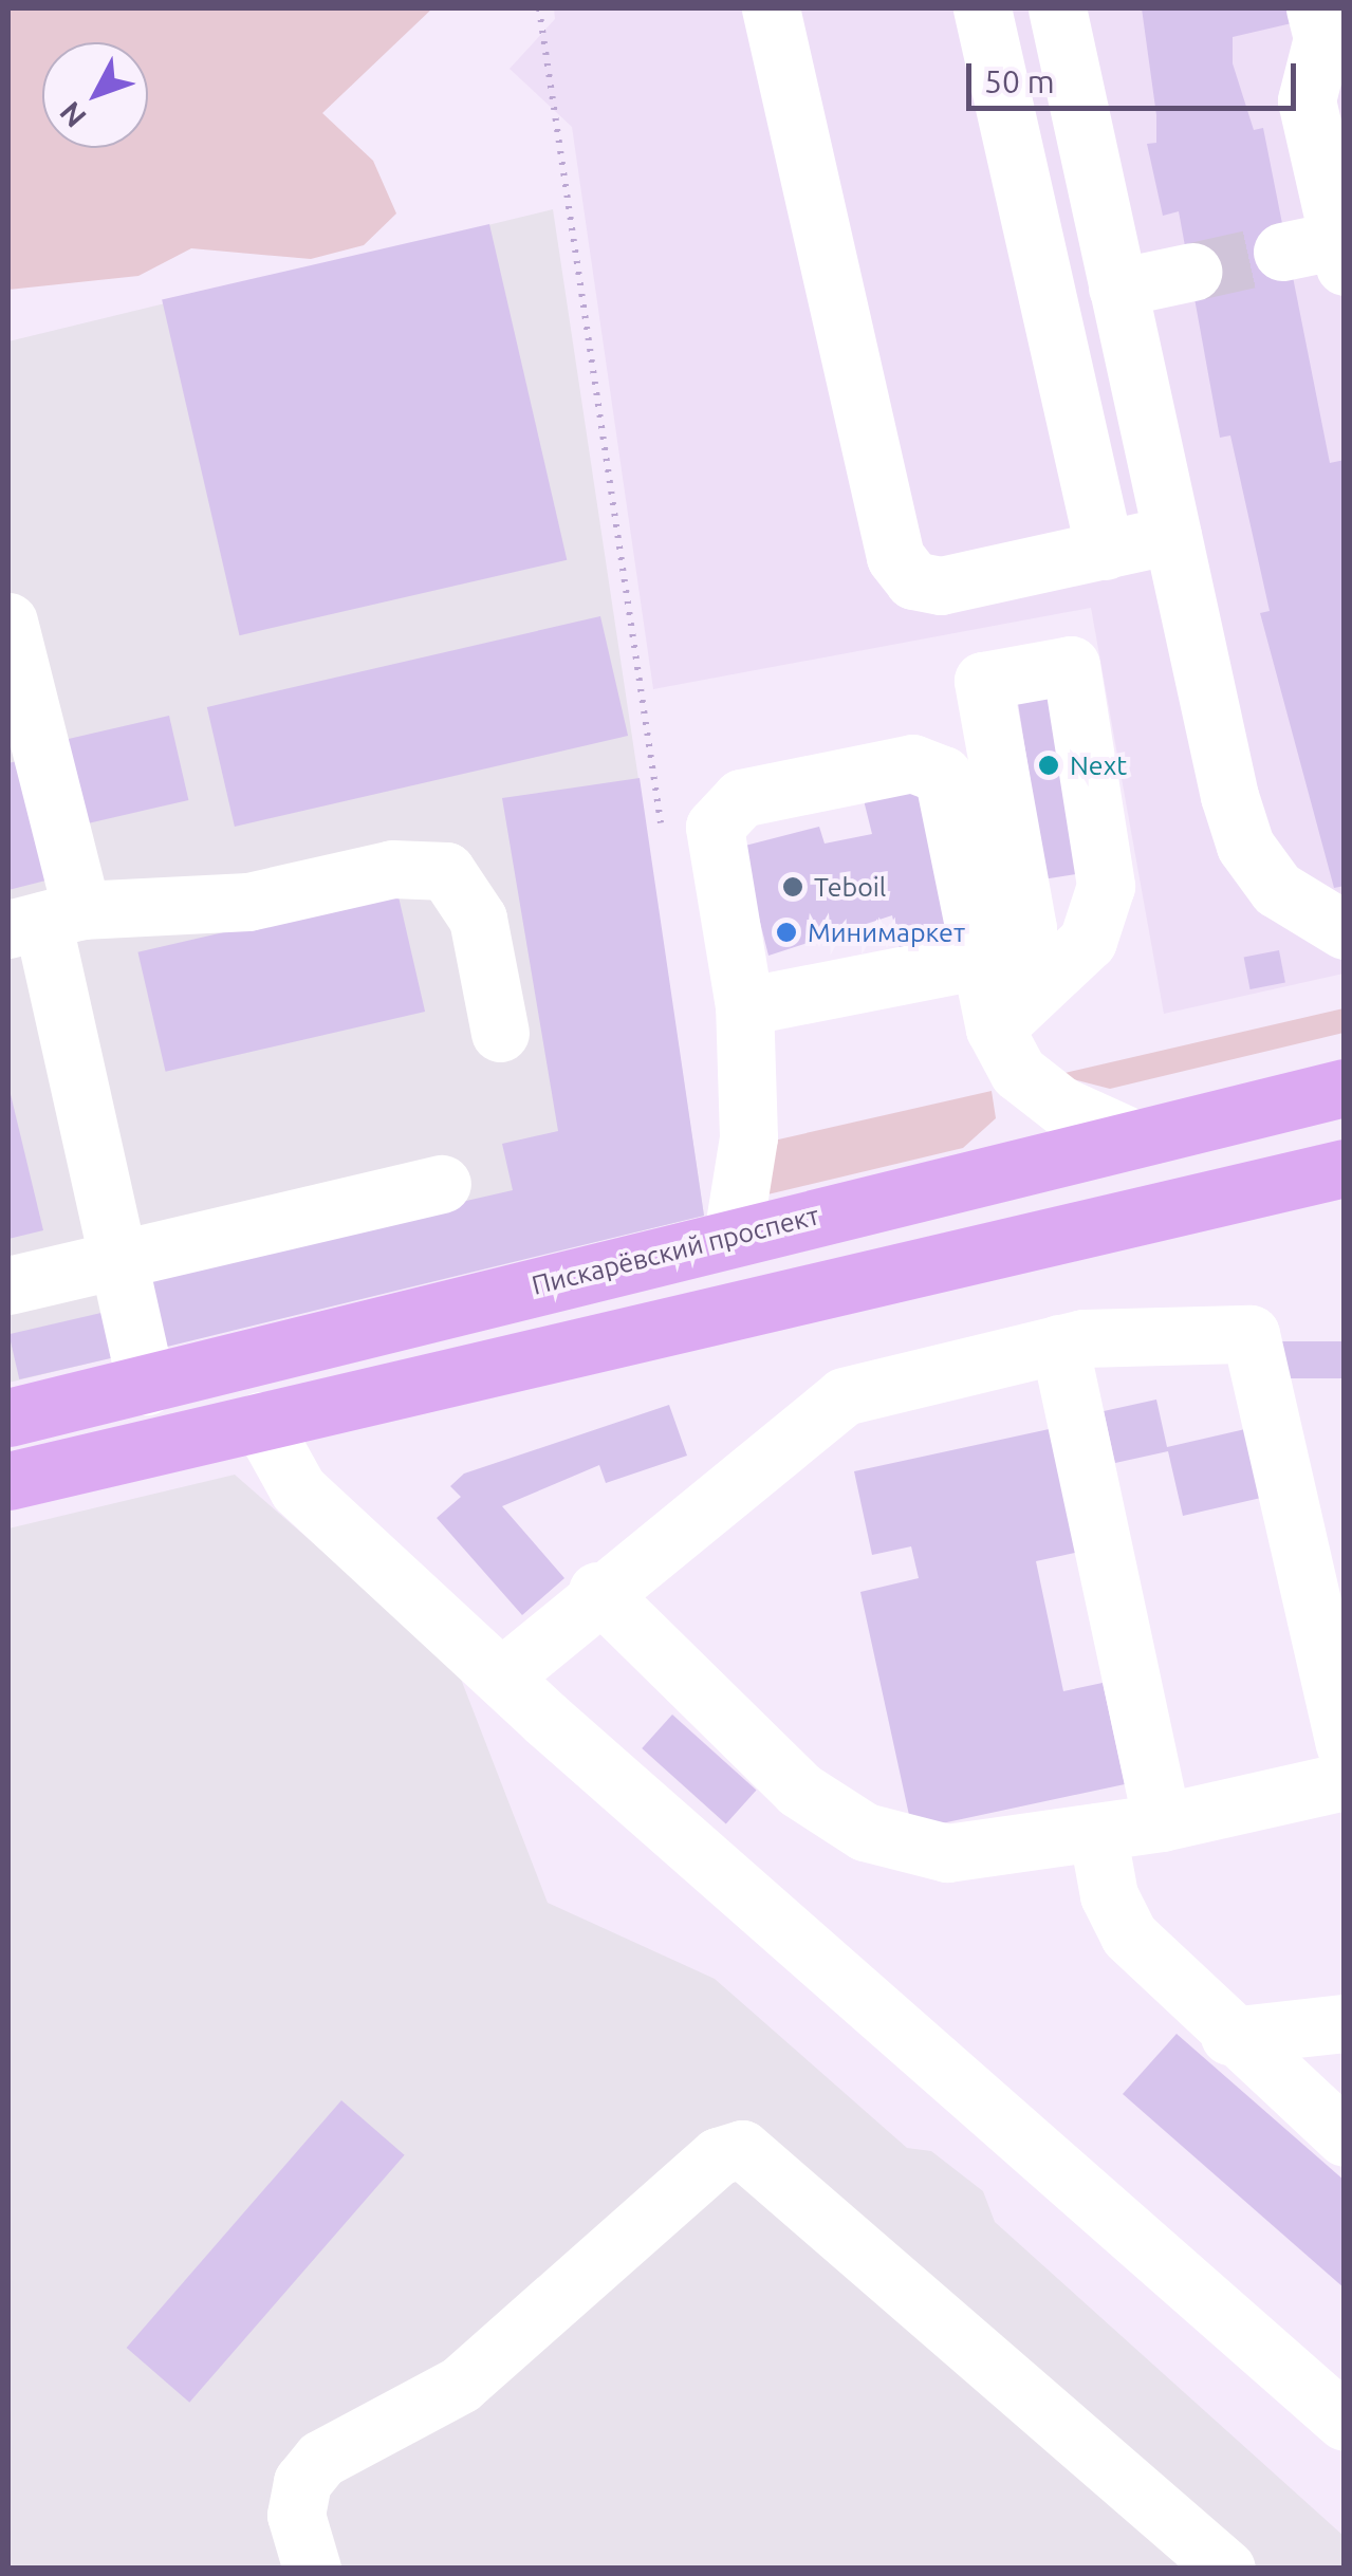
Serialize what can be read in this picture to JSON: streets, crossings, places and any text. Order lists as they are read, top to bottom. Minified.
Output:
{"streets":{"main road":["Пискарёвский проспект"]},"places":["Next","Teboil","Минимаркет"],"scale_bar":"50 m","north":"bottom left"}
